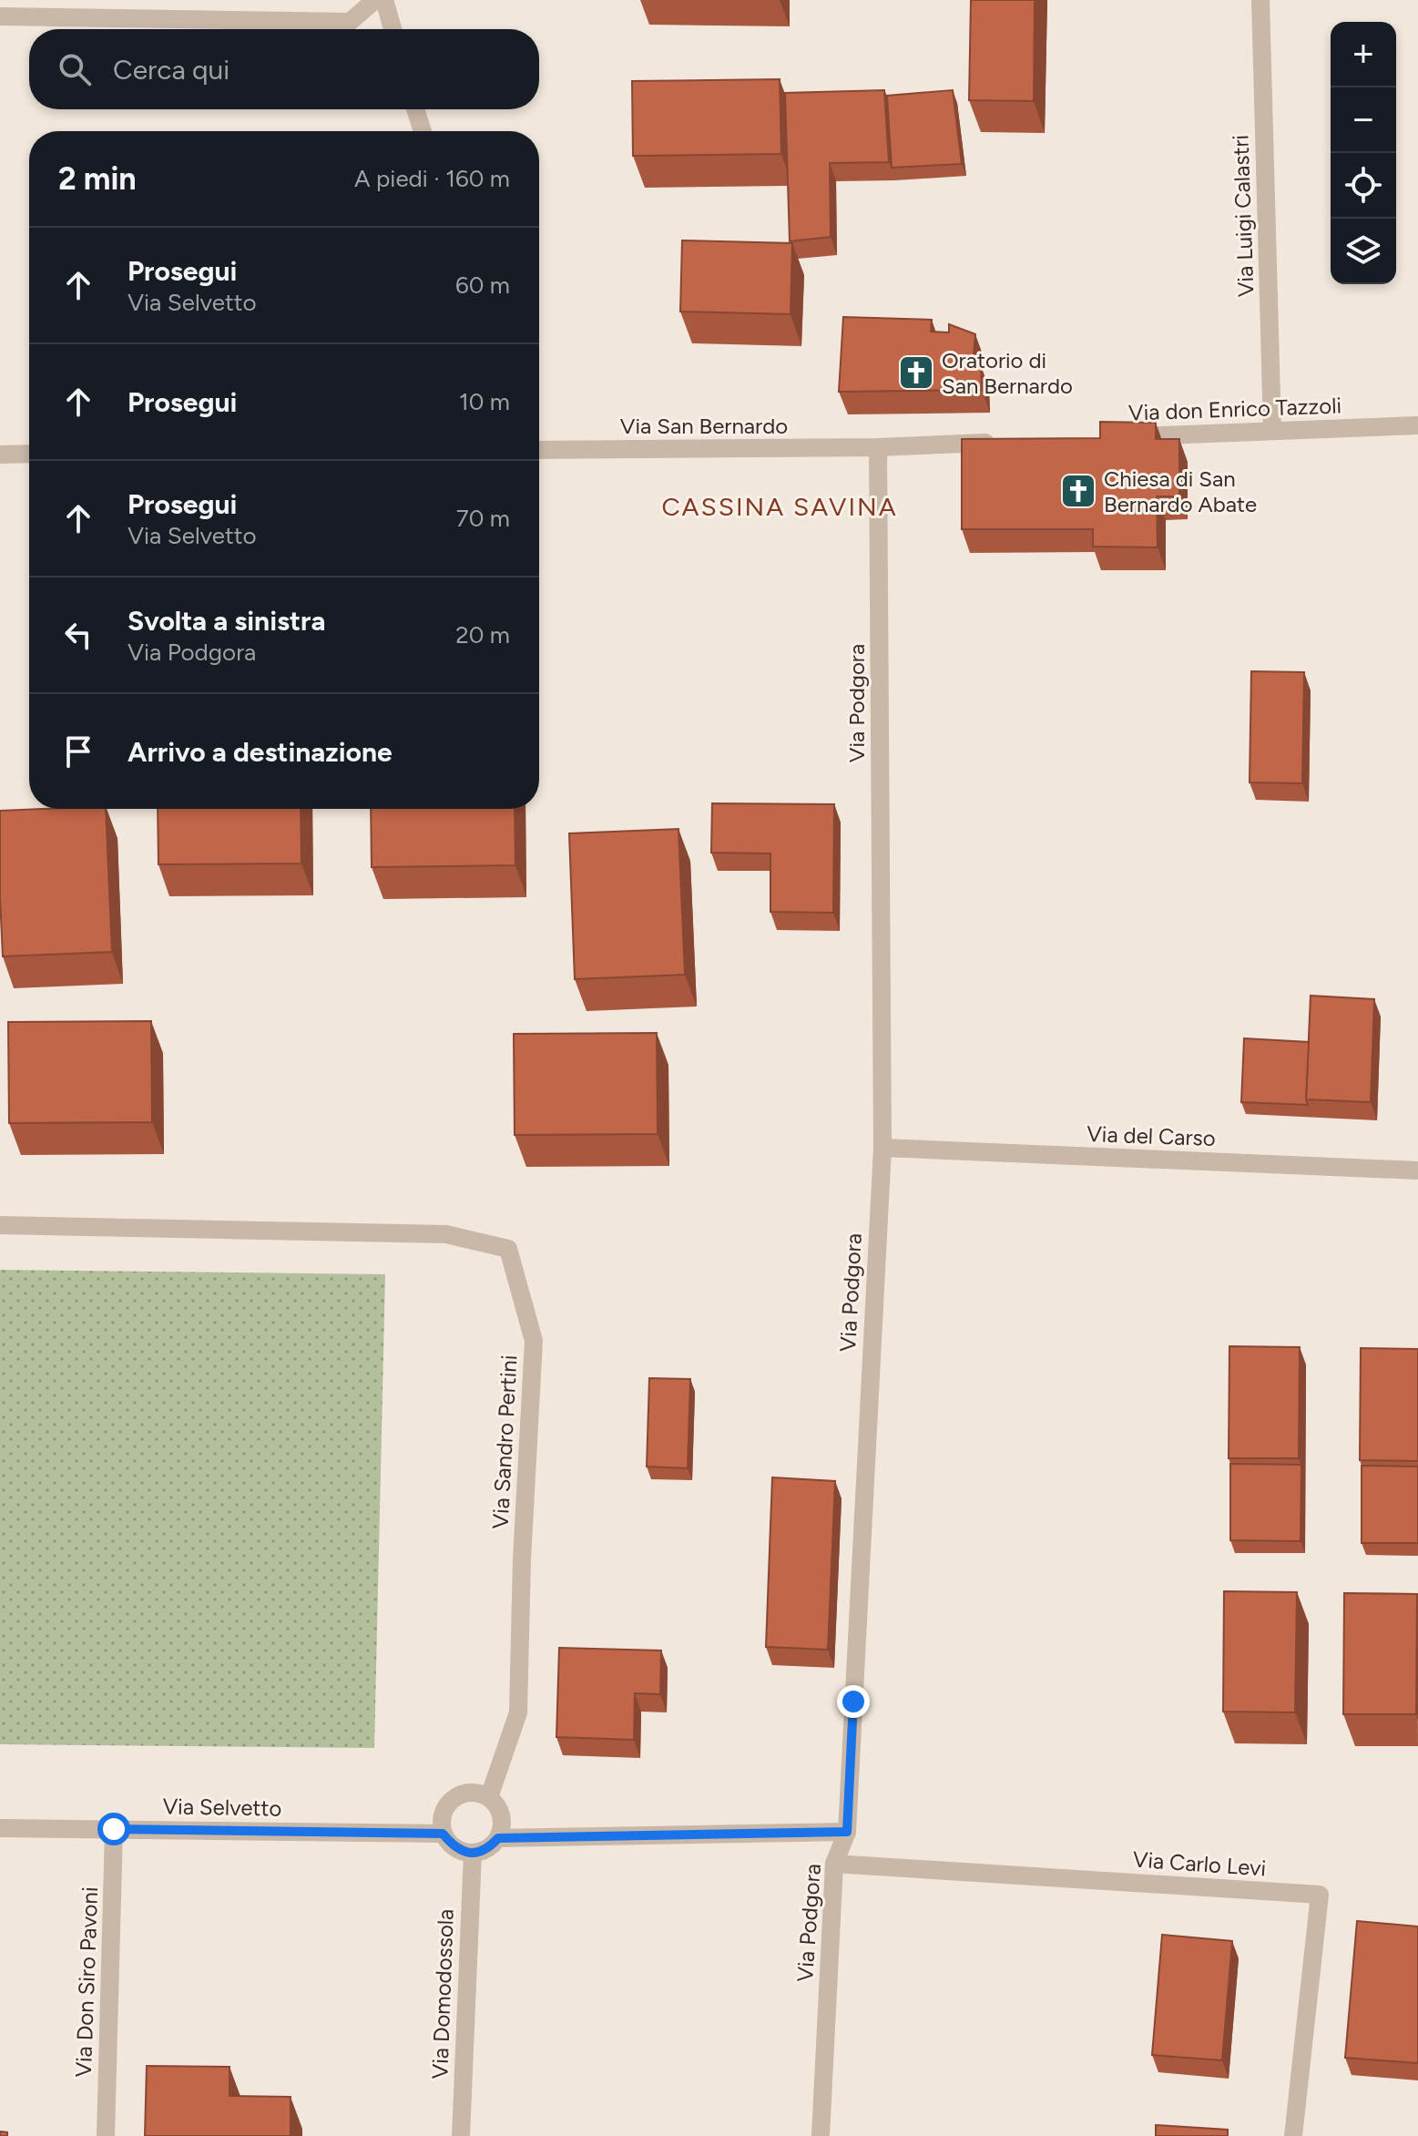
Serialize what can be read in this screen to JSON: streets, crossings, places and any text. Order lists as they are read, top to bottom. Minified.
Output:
{"streets":{"street":["Via Luigi Calastri","Via don Enrico Tazzoli","Via San Bernardo","Via Podgora","Via del Carso","Via Sandro Pertini","Via Selvetto","Via Carlo Levi","Via Don Siro Pavoni","Via Domodossola"]},"crossings":[["Via Luigi Calastri","Via don Enrico Tazzoli"],["Via San Bernardo","Via Podgora"],["Via Podgora","Via del Carso"],["Via Podgora","Via Carlo Levi"],["Via Sandro Pertini","Via Selvetto"],["Via Sandro Pertini","Via Domodossola"],["Via Selvetto","Via Don Siro Pavoni"],["Via Selvetto","Via Domodossola"]],"districts":["CASSINA SAVINA"],"places":{"church":["Oratorio di San Bernardo","Chiesa di San Bernardo Abate"]},"page":{"map_buttons":["+","−"],"search":"Cerca qui","heading":["2 min","A piedi · 160 m"],"list":[["Prosegui","Via Selvetto","60 m"],["Prosegui","10 m"],["Prosegui","Via Selvetto","70 m"],["Svolta a sinistra","Via Podgora","20 m"],"Arrivo a destinazione"]}}
